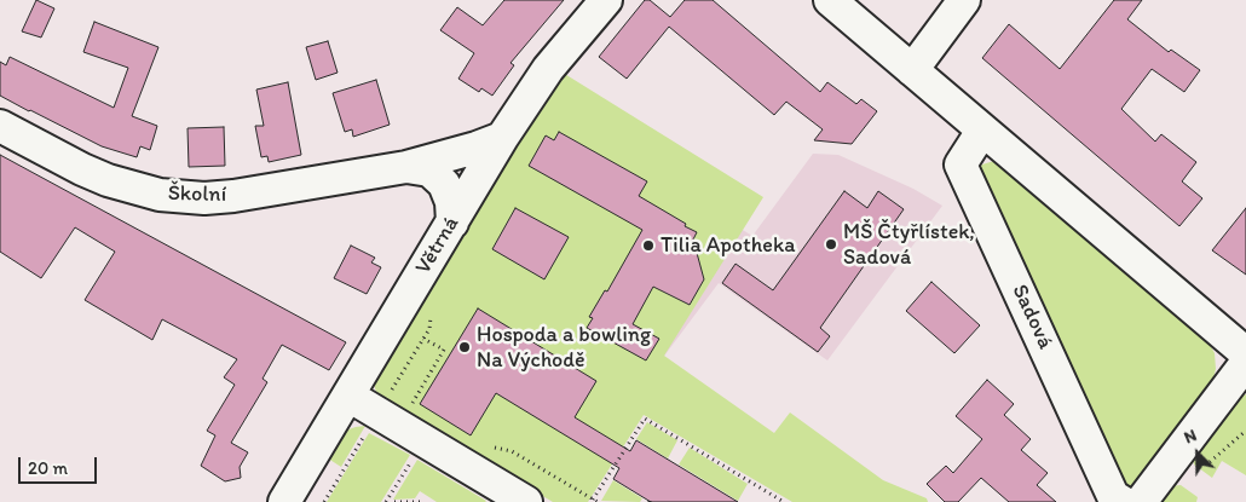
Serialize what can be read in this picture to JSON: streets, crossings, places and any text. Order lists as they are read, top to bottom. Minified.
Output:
{"streets":{"street":["Školní","Větrná","Sadová"]},"crossings":[["Školní","Větrná"]],"places":["MŠ Čtyřlístek, Sadová","Tilia Apotheka","Hospoda a bowling Na Východě"],"scale_bar":"20 m","north":"top left"}
